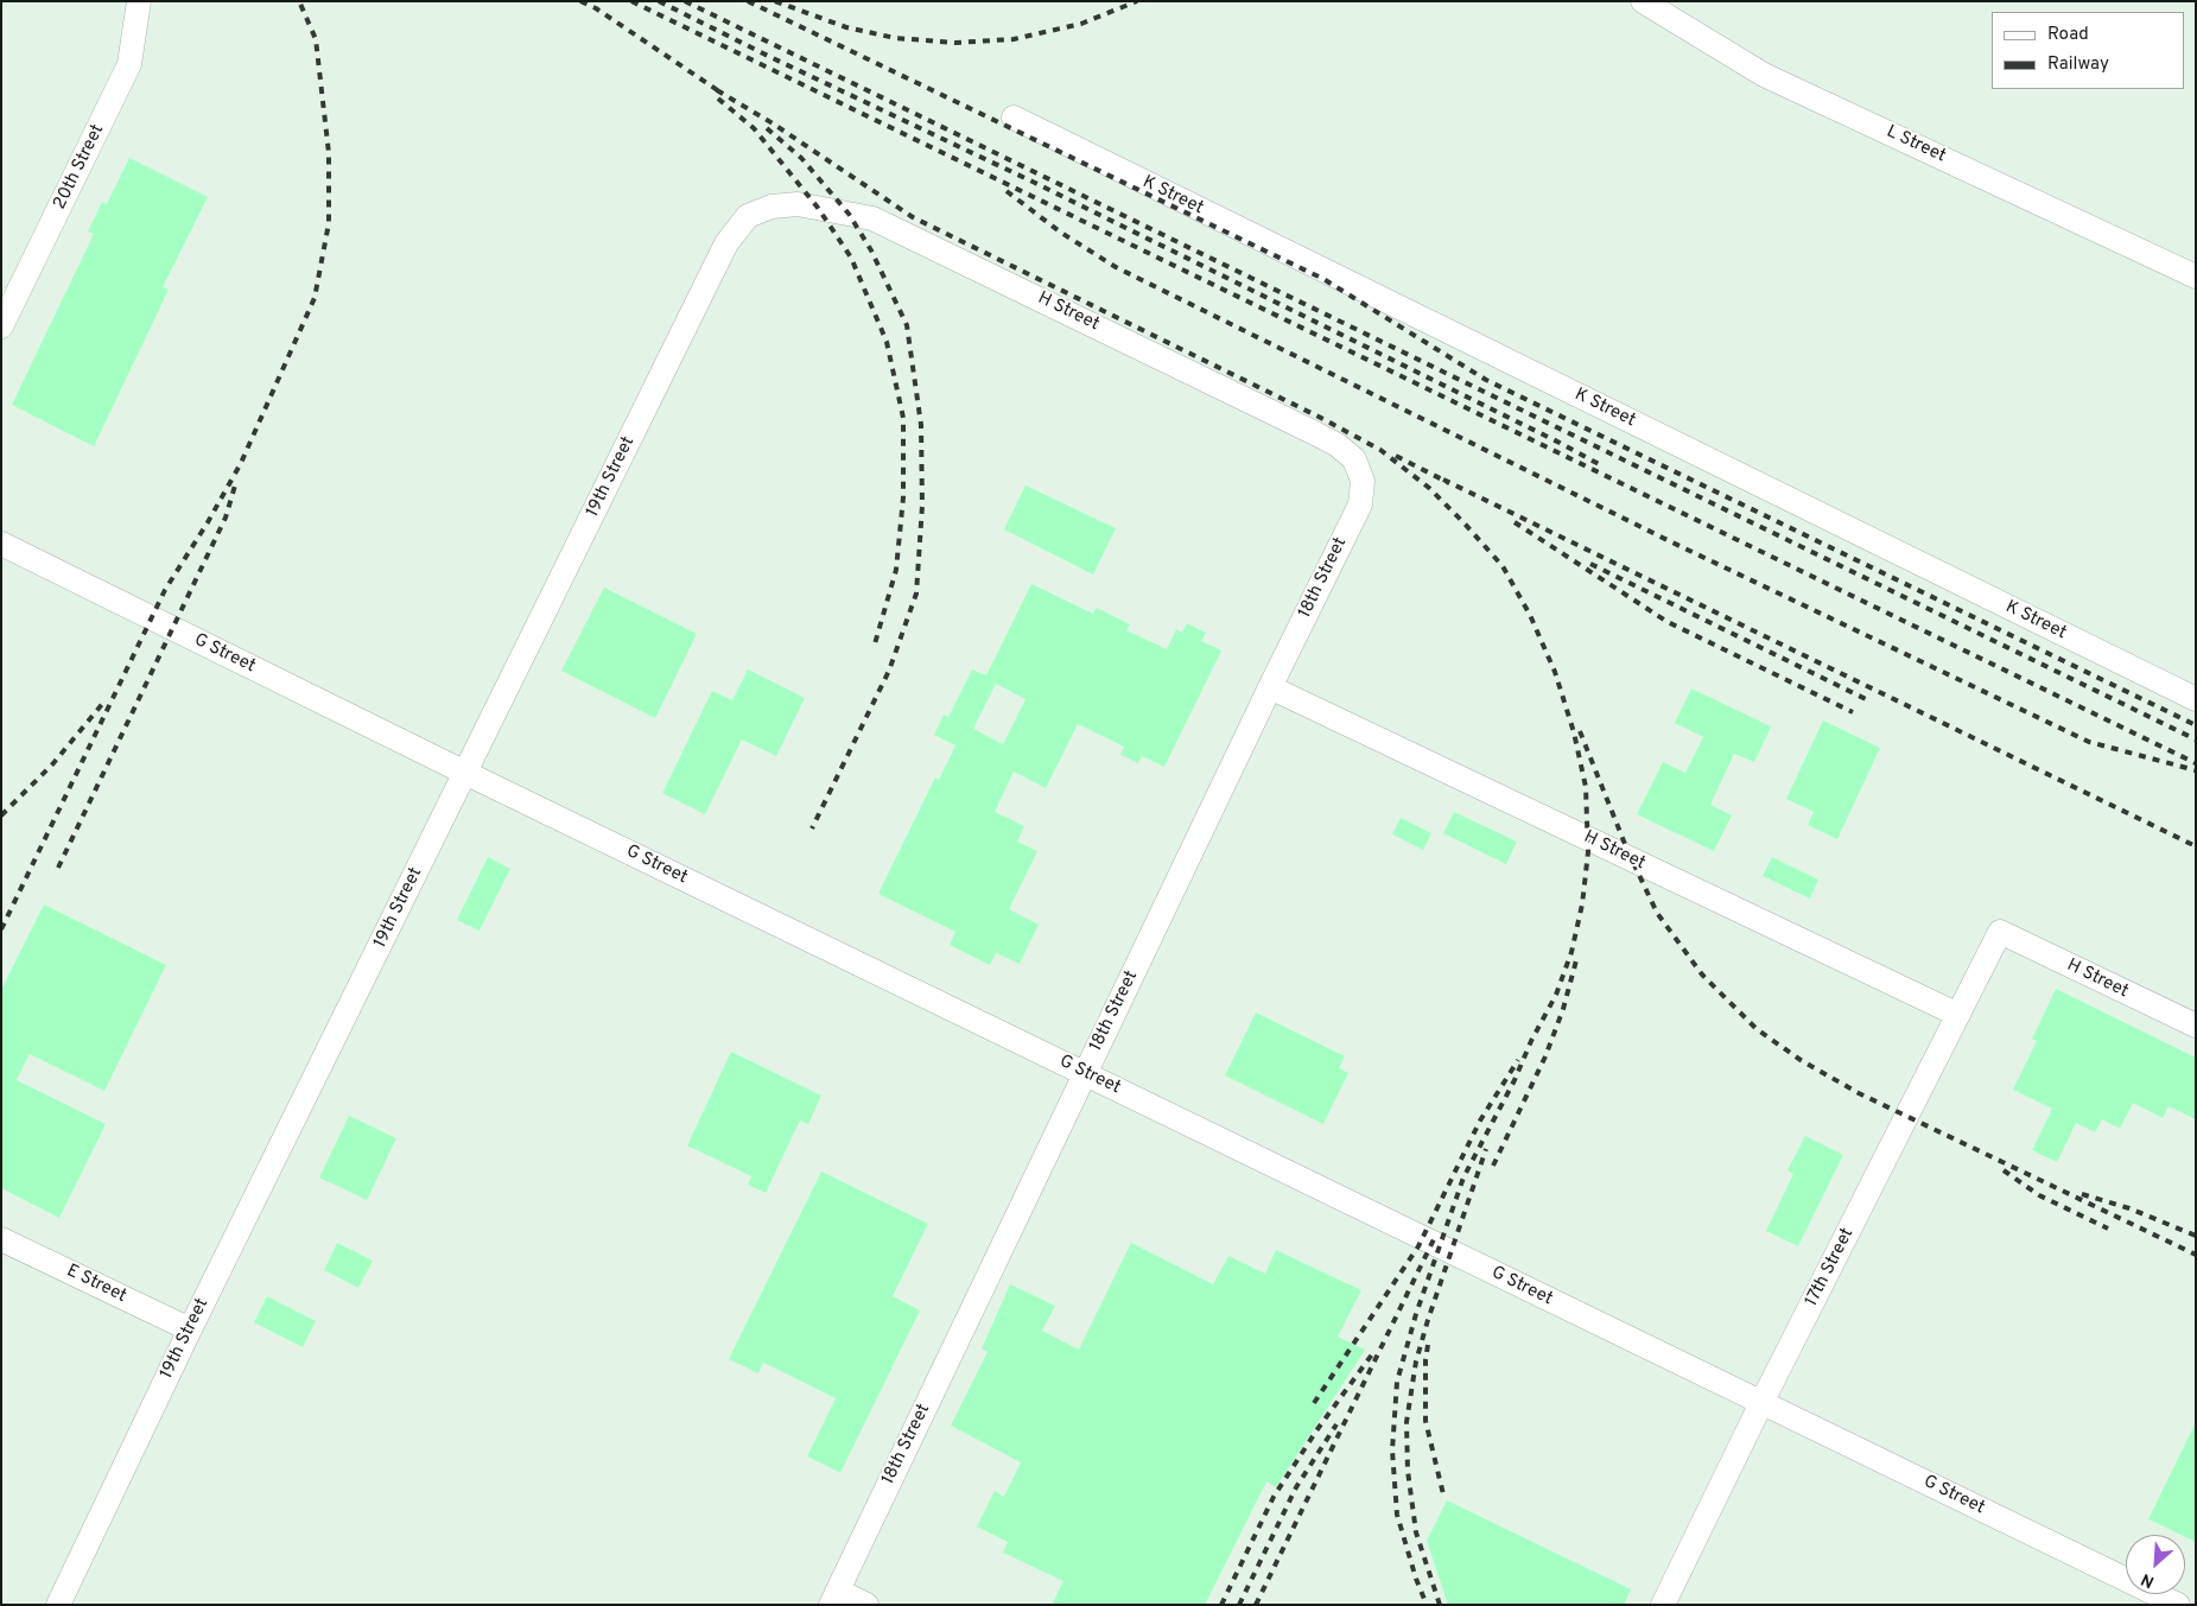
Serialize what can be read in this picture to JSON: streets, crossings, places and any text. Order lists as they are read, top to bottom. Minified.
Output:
{"streets":{"lane":["L Street","20th Street","K Street","H Street","19th Street","18th Street","G Street","17th Street","E Street"]},"crossings":[["H Street","19th Street"],["H Street","18th Street"],["H Street","17th Street"],["19th Street","G Street"],["19th Street","E Street"],["18th Street","G Street"],["G Street","17th Street"]],"legend":["Road","Railway"],"north":"bottom left"}
